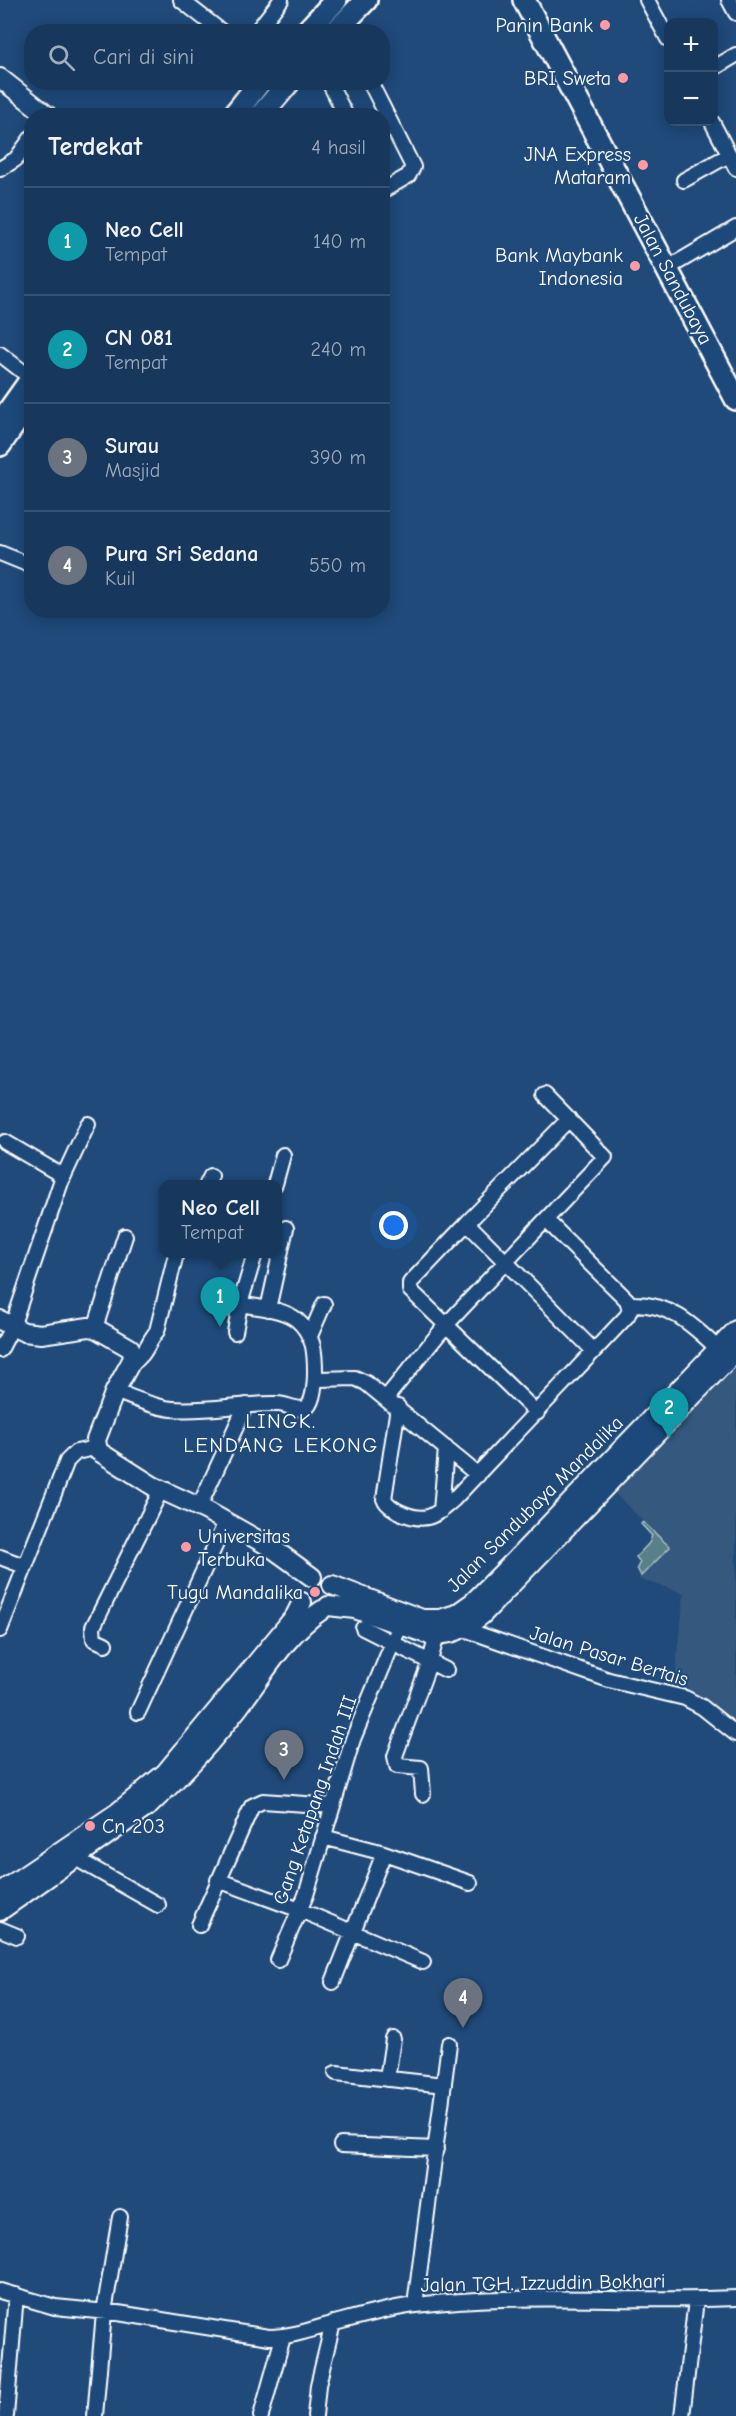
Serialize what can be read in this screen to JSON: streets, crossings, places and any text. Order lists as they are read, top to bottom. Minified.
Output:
{"streets":{"highway":["Jalan Sandubaya"],"main road":["Jalan Sandubaya Mandalika"],"street":["Jalan Pasar Bertais","Gang Ketapang Indah III","Jalan TGH. Izzuddin Bokhari"]},"districts":["LINGK. LENDANG LEKONG"],"places":["Panin Bank","BRI Sweta","JNA Express Mataram","Bank Maybank Indonesia","Universitas Terbuka","Tugu Mandalika","Cn 203"],"page":{"map_buttons":["+","−"],"search":"Cari di sini","heading":["Terdekat","4 hasil"],"list":[{"mark":"1","name":"Neo Cell","note":"Tempat","value":"140 m"},{"mark":"2","name":"CN 081","note":"Tempat","value":"240 m"},{"mark":"3","name":"Surau","note":"Masjid","value":"390 m"},{"mark":"4","name":"Pura Sri Sedana","note":"Kuil","value":"550 m"}],"popup":["Neo Cell","Tempat"],"pins":["1","2","3","4"]}}
